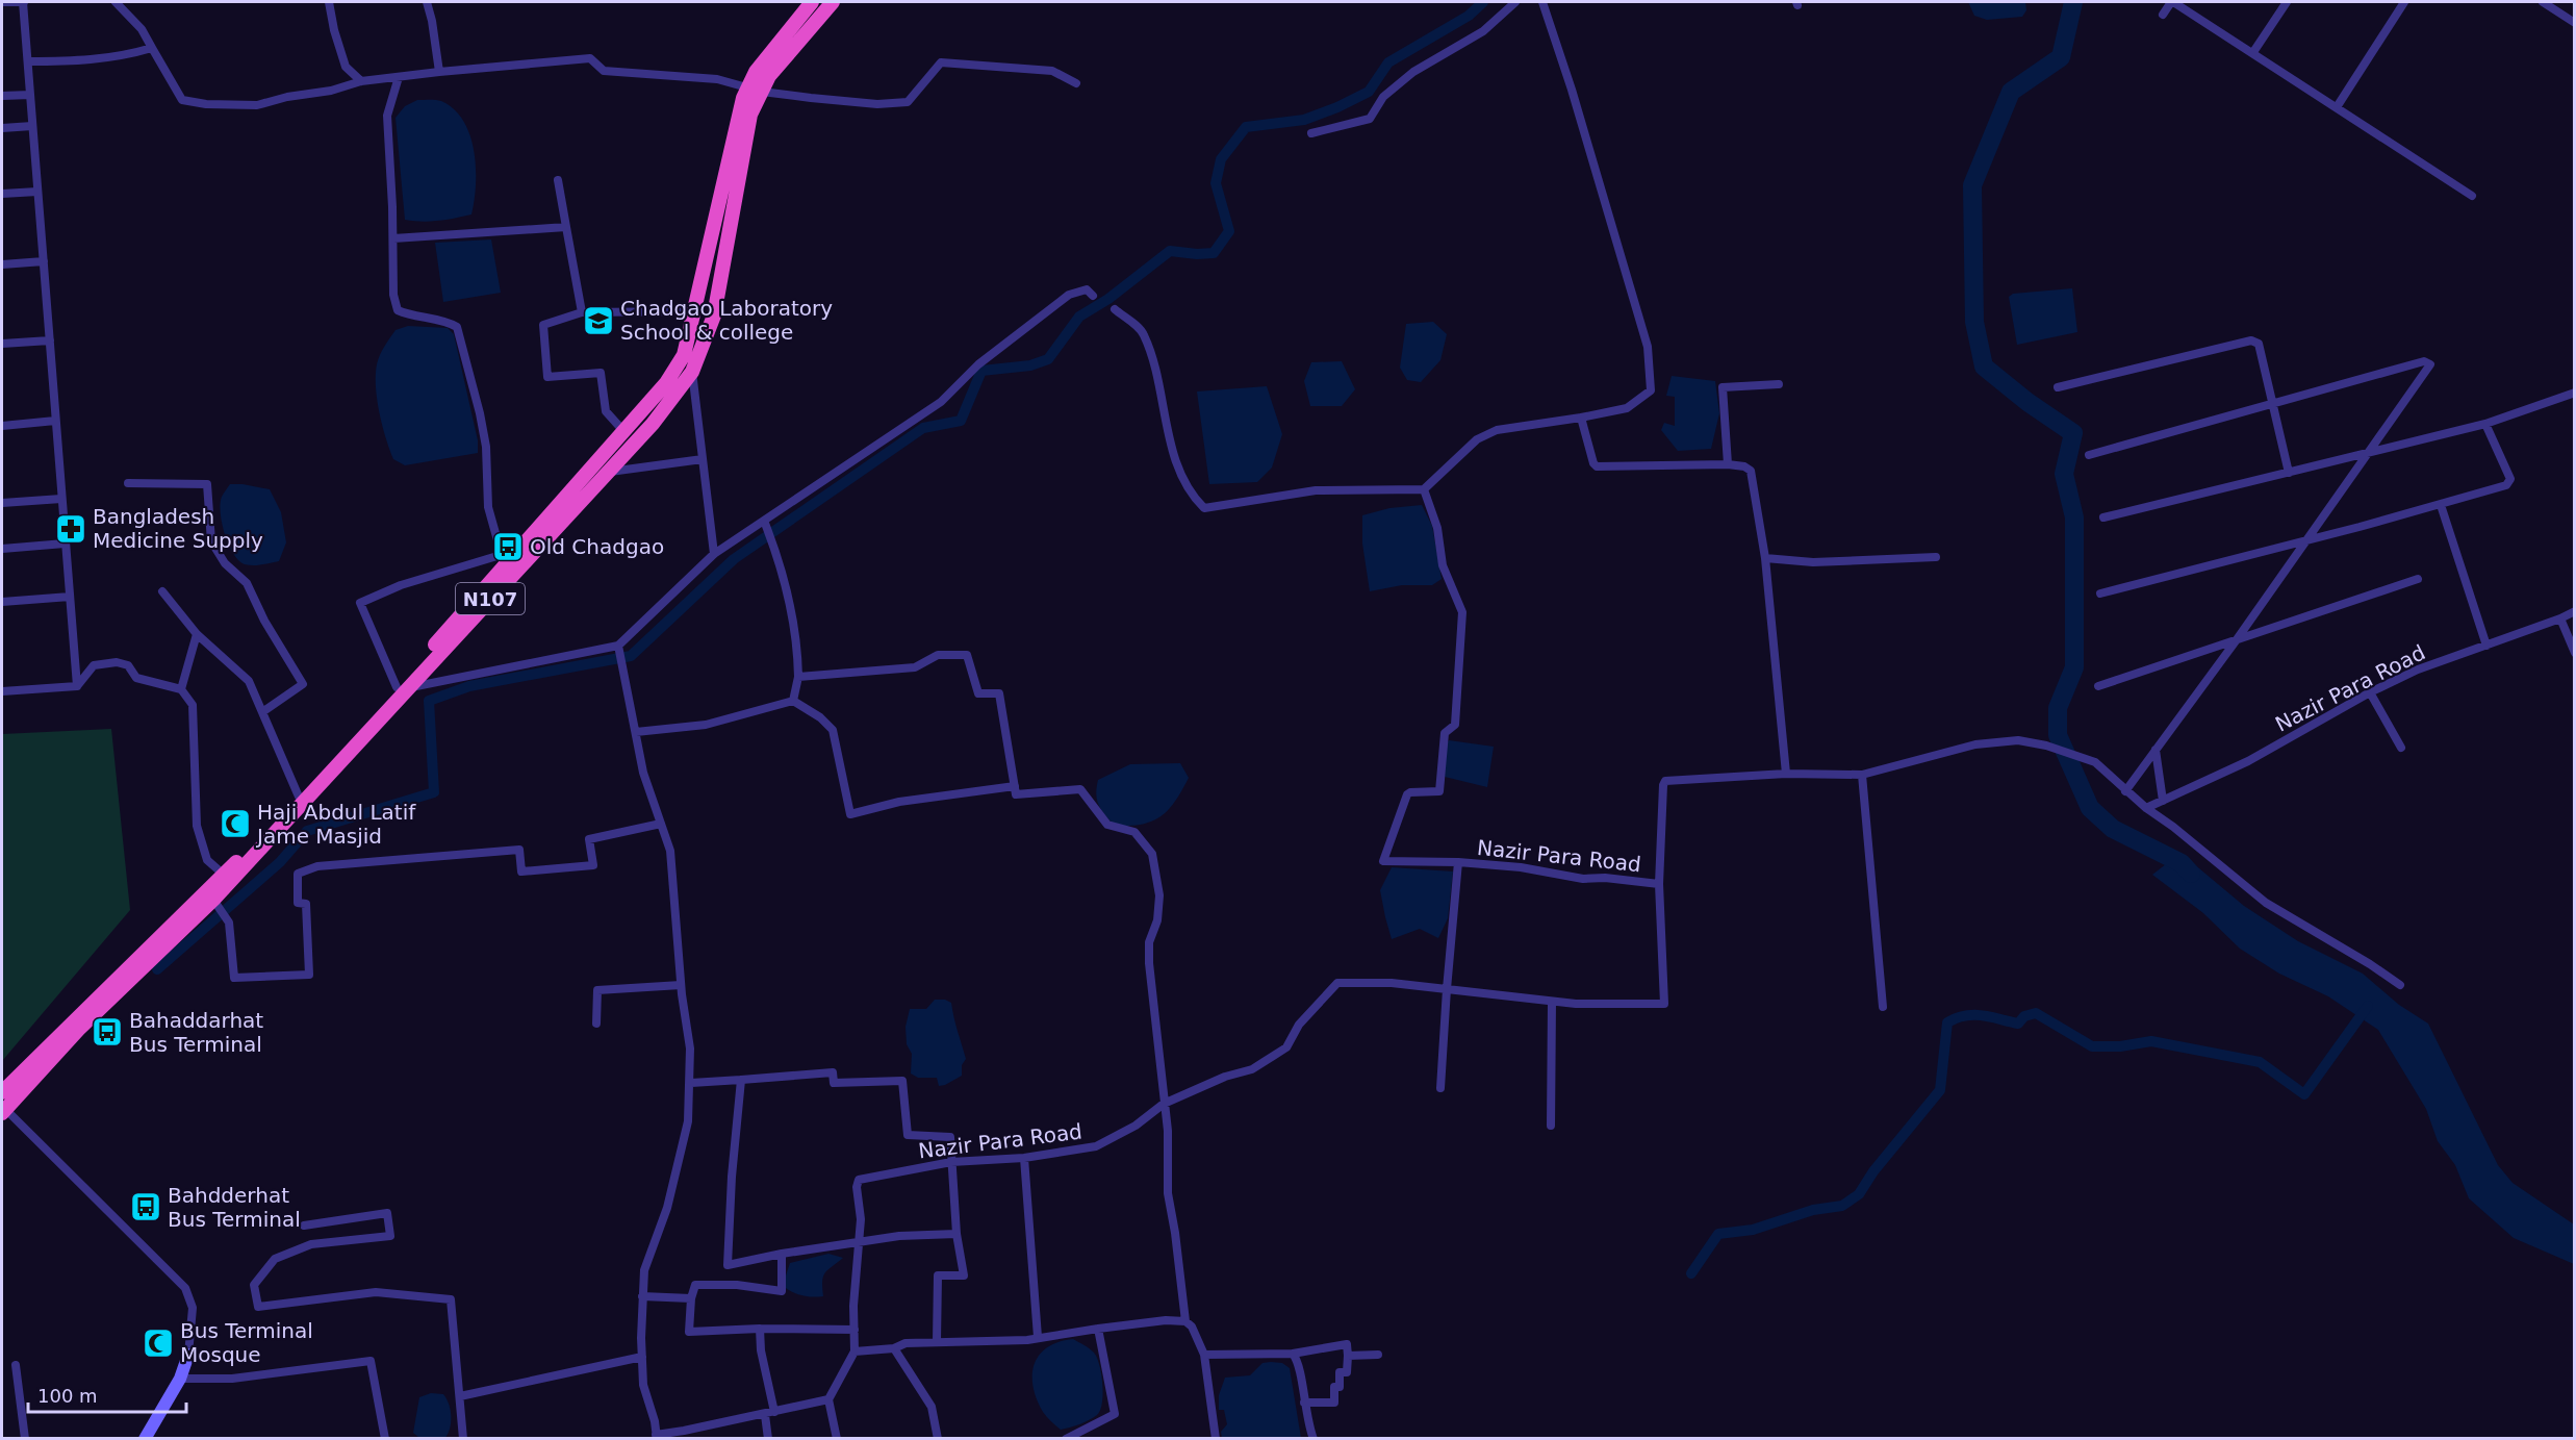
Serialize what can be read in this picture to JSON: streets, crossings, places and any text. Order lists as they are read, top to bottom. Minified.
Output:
{"streets":{"highway":["N107"],"street":["Nazir Para Road"]},"places":{"school or university":["Chadgao Laboratory School & college"],"pharmacy":["Bangladesh Medicine Supply"],"bus stop":["Old Chadgao","Bahaddarhat Bus Terminal","Bahdderhat Bus Terminal"],"mosque":["Haji Abdul Latif Jame Masjid","Bus Terminal Mosque"]},"scale_bar":"100 m"}
